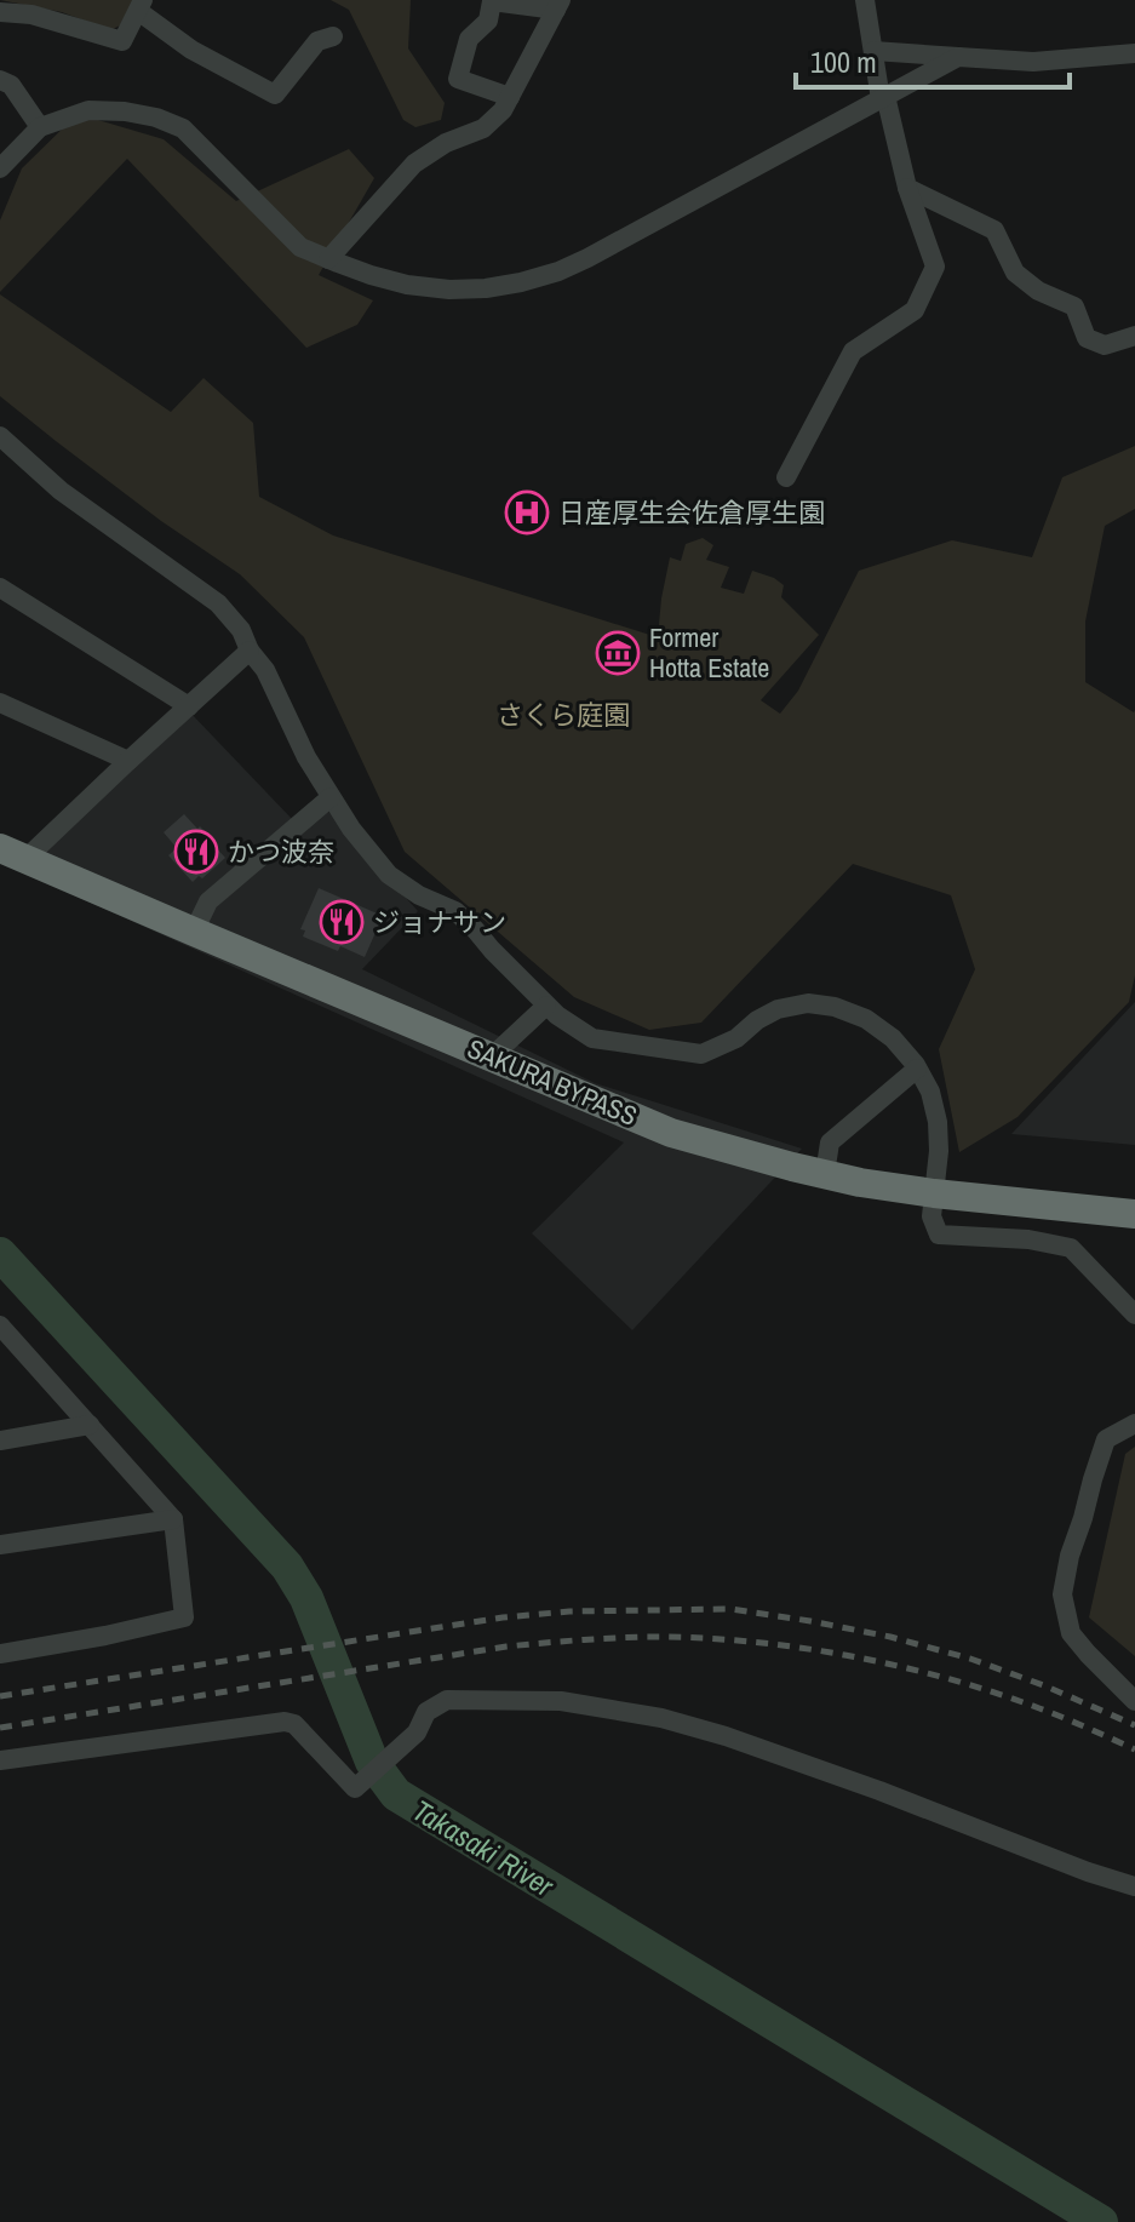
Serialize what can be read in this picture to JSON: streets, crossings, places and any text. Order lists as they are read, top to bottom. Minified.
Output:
{"streets":{"highway":["SAKURA BYPASS"]},"water":["Takasaki River"],"parks":["さくら庭園"],"places":{"hospital":["日産厚生会佐倉厚生園"],"museum":["Former Hotta Estate"],"restaurant":["かつ波奈","ジョナサン"]},"scale_bar":"100 m"}
